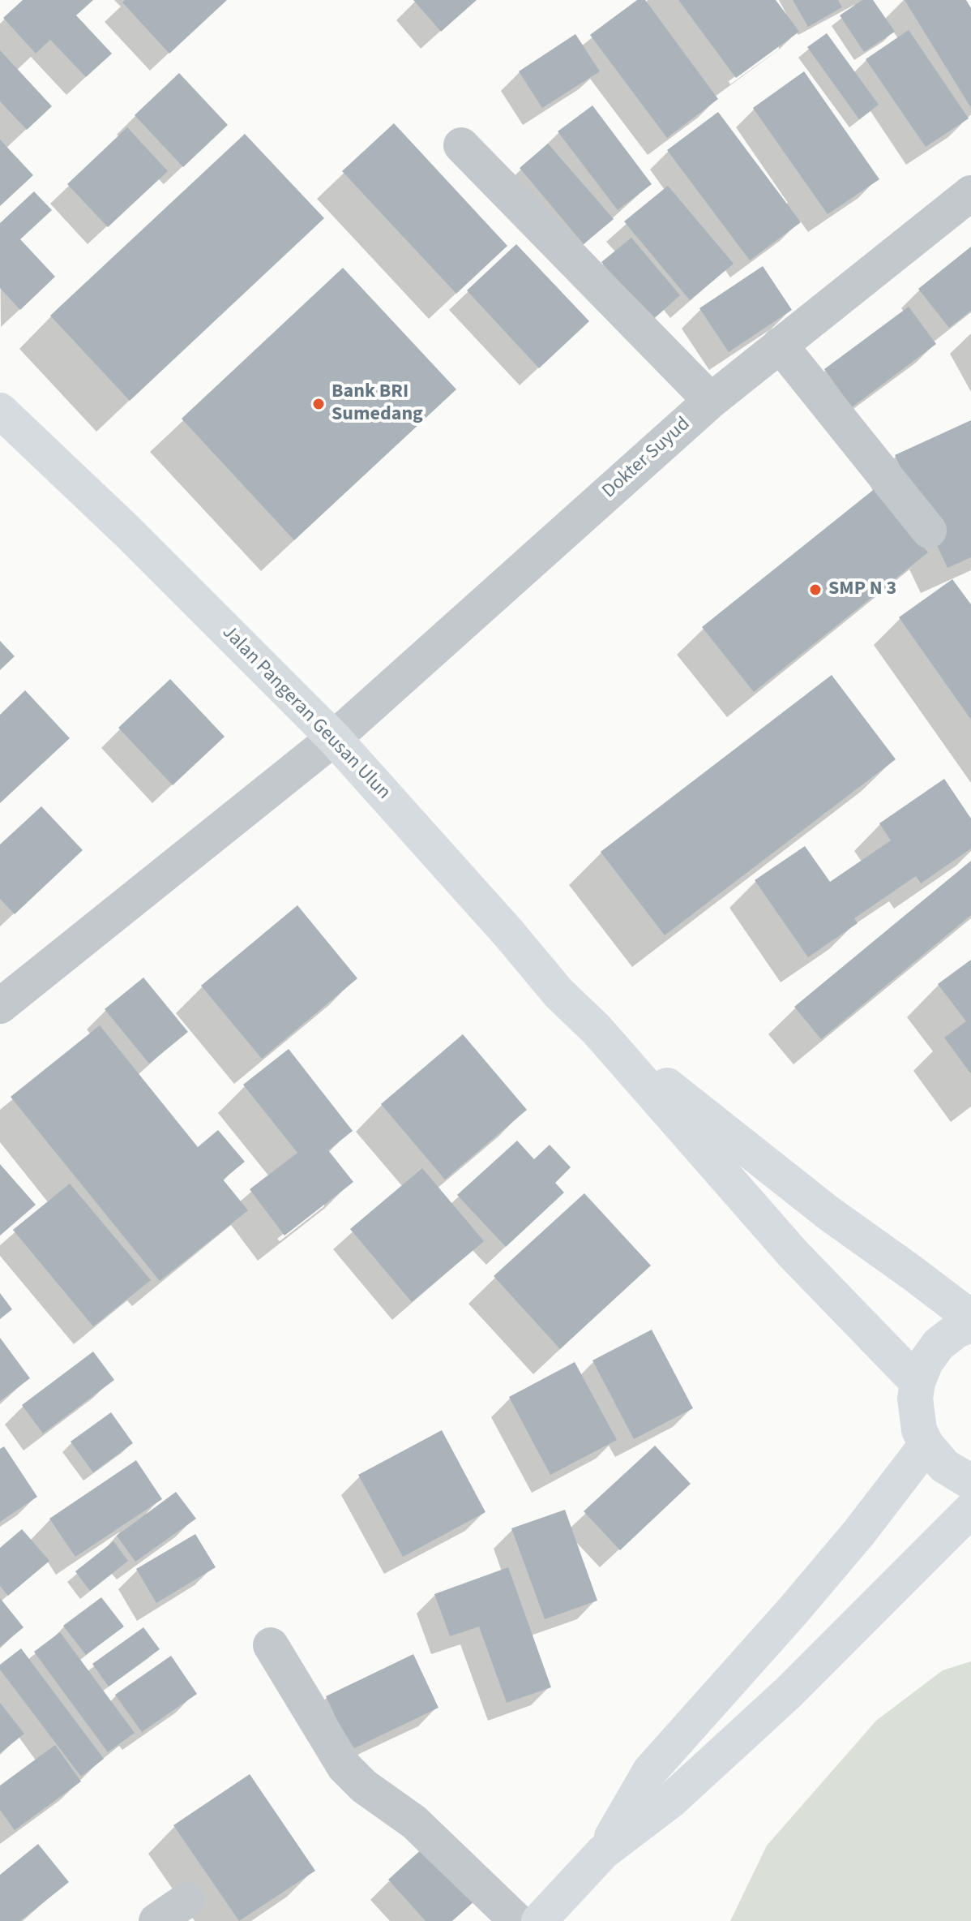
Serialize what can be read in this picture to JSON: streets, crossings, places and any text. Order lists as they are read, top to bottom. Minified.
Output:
{"streets":{"main road":["Jalan Pangeran Geusan Ulun"],"street":["Dokter Suyud"]},"crossings":[["Dokter Suyud","Jalan Pangeran Geusan Ulun"]],"places":["Bank BRI Sumedang","SMP N 3"]}
